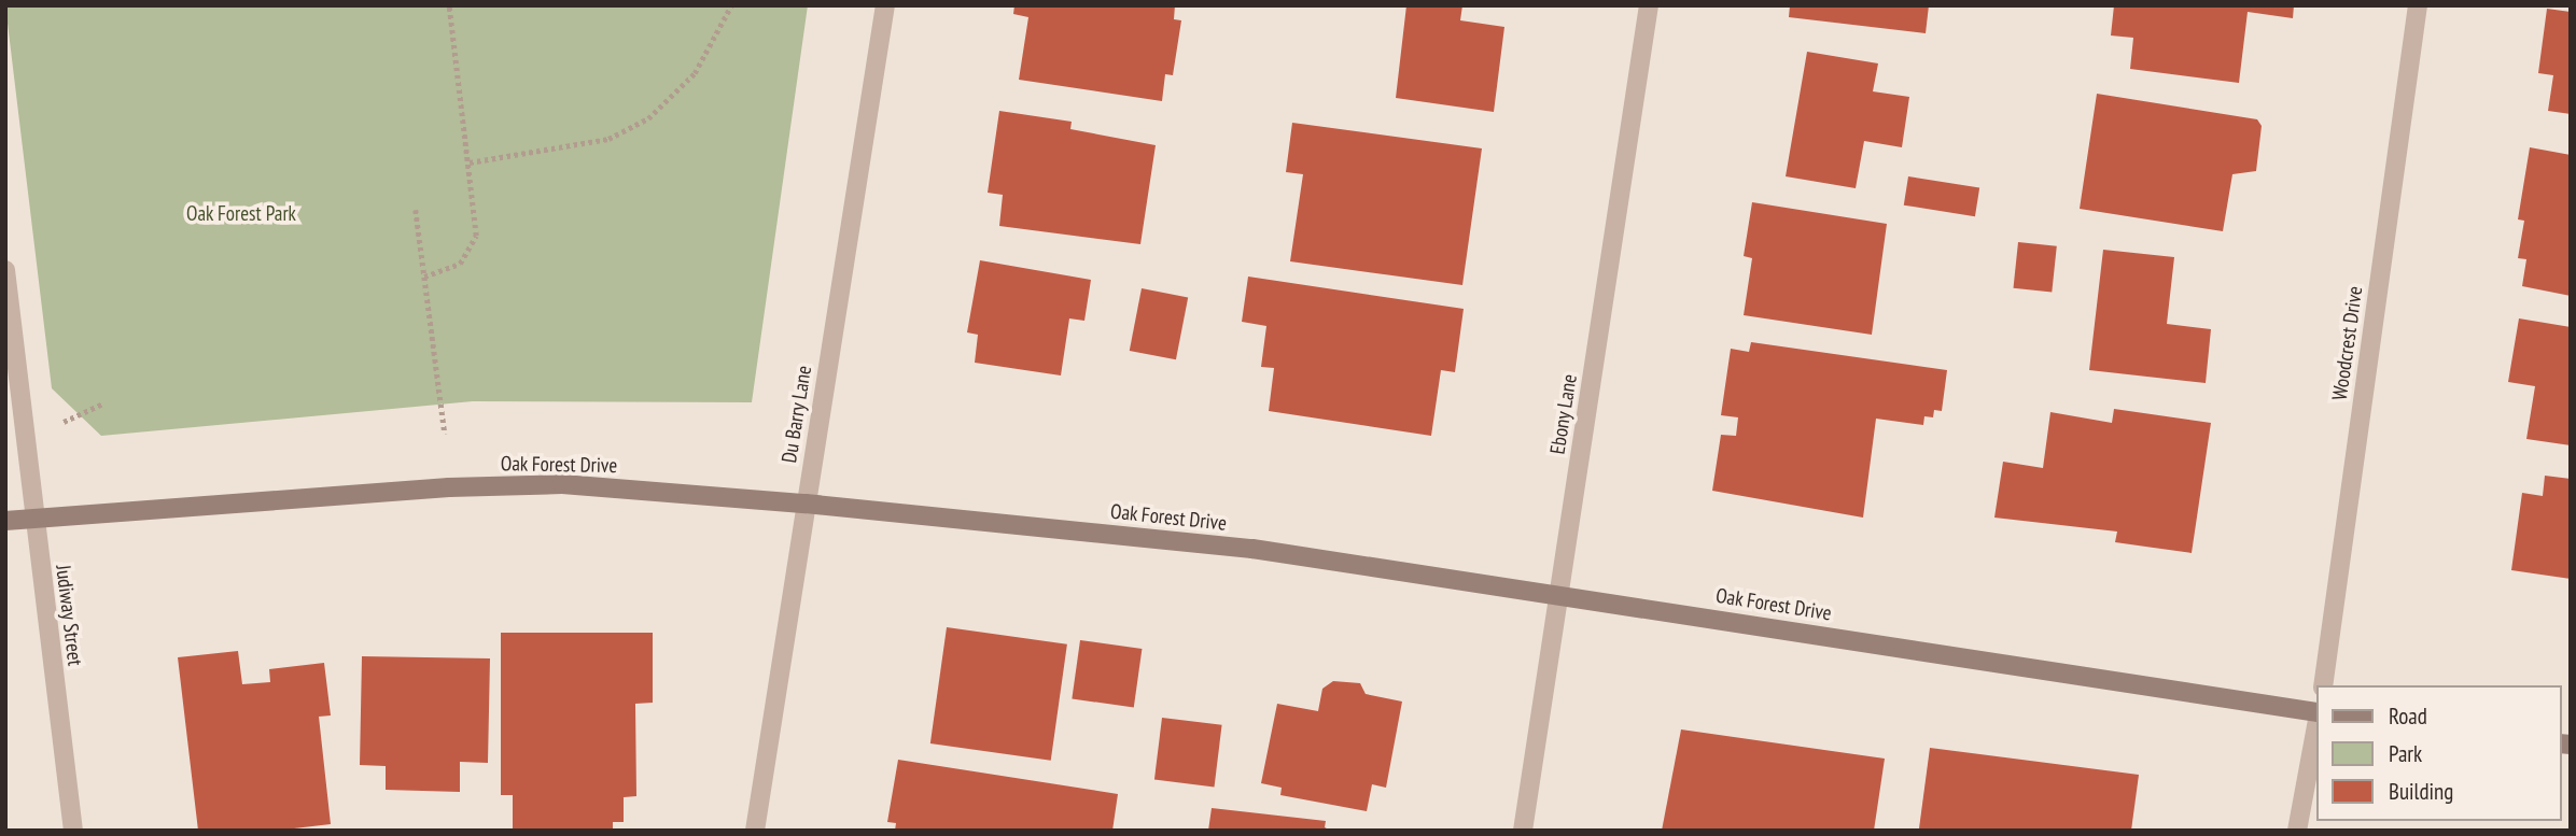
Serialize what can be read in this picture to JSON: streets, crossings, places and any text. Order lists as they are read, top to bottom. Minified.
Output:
{"streets":{"street":["Woodcrest Drive","Du Barry Lane","Ebony Lane","Oak Forest Drive","Judiway Street"]},"crossings":[["Du Barry Lane","Oak Forest Drive"],["Ebony Lane","Oak Forest Drive"],["Oak Forest Drive","Judiway Street"]],"parks":["Oak Forest Park"],"legend":["Road","Park","Building"]}
